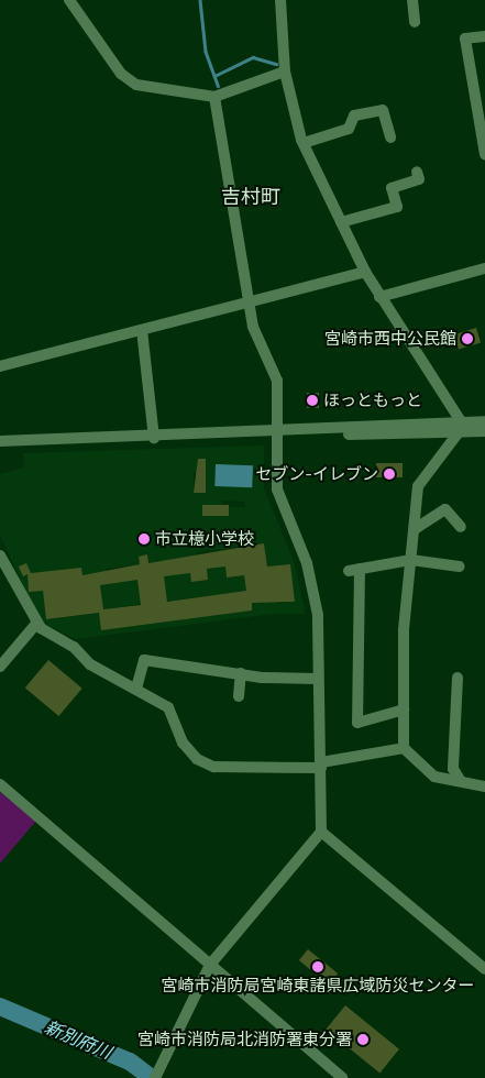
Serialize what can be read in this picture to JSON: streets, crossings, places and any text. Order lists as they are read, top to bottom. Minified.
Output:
{"districts":["吉村町"],"water":["新別府川"],"places":["宮崎市西中公民館","ほっともっと","セブン-イレブン","市立檍小学校","宮崎市消防局宮崎東諸県広域防災センター","宮崎市消防局北消防署東分署"]}
